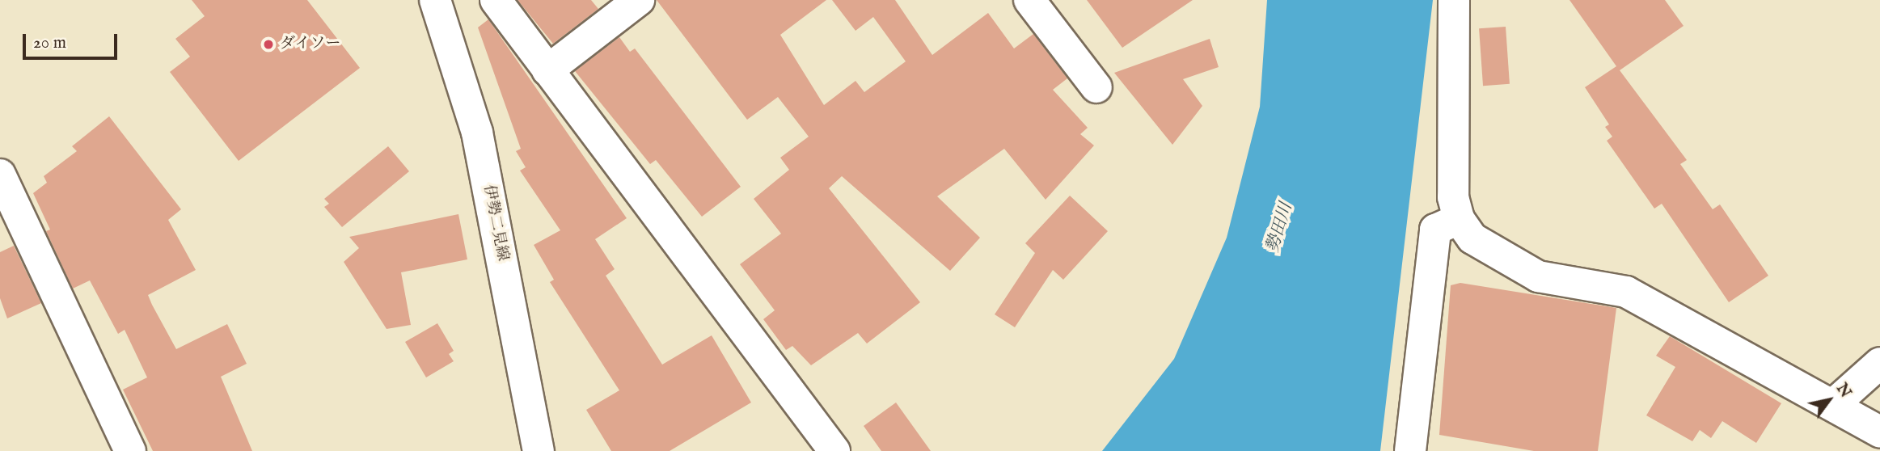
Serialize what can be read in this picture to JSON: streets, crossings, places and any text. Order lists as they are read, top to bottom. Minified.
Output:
{"streets":{"street":["伊勢二見線"]},"water":["勢田川"],"places":["ダイソー"],"scale_bar":"20 m","north":"top right"}
